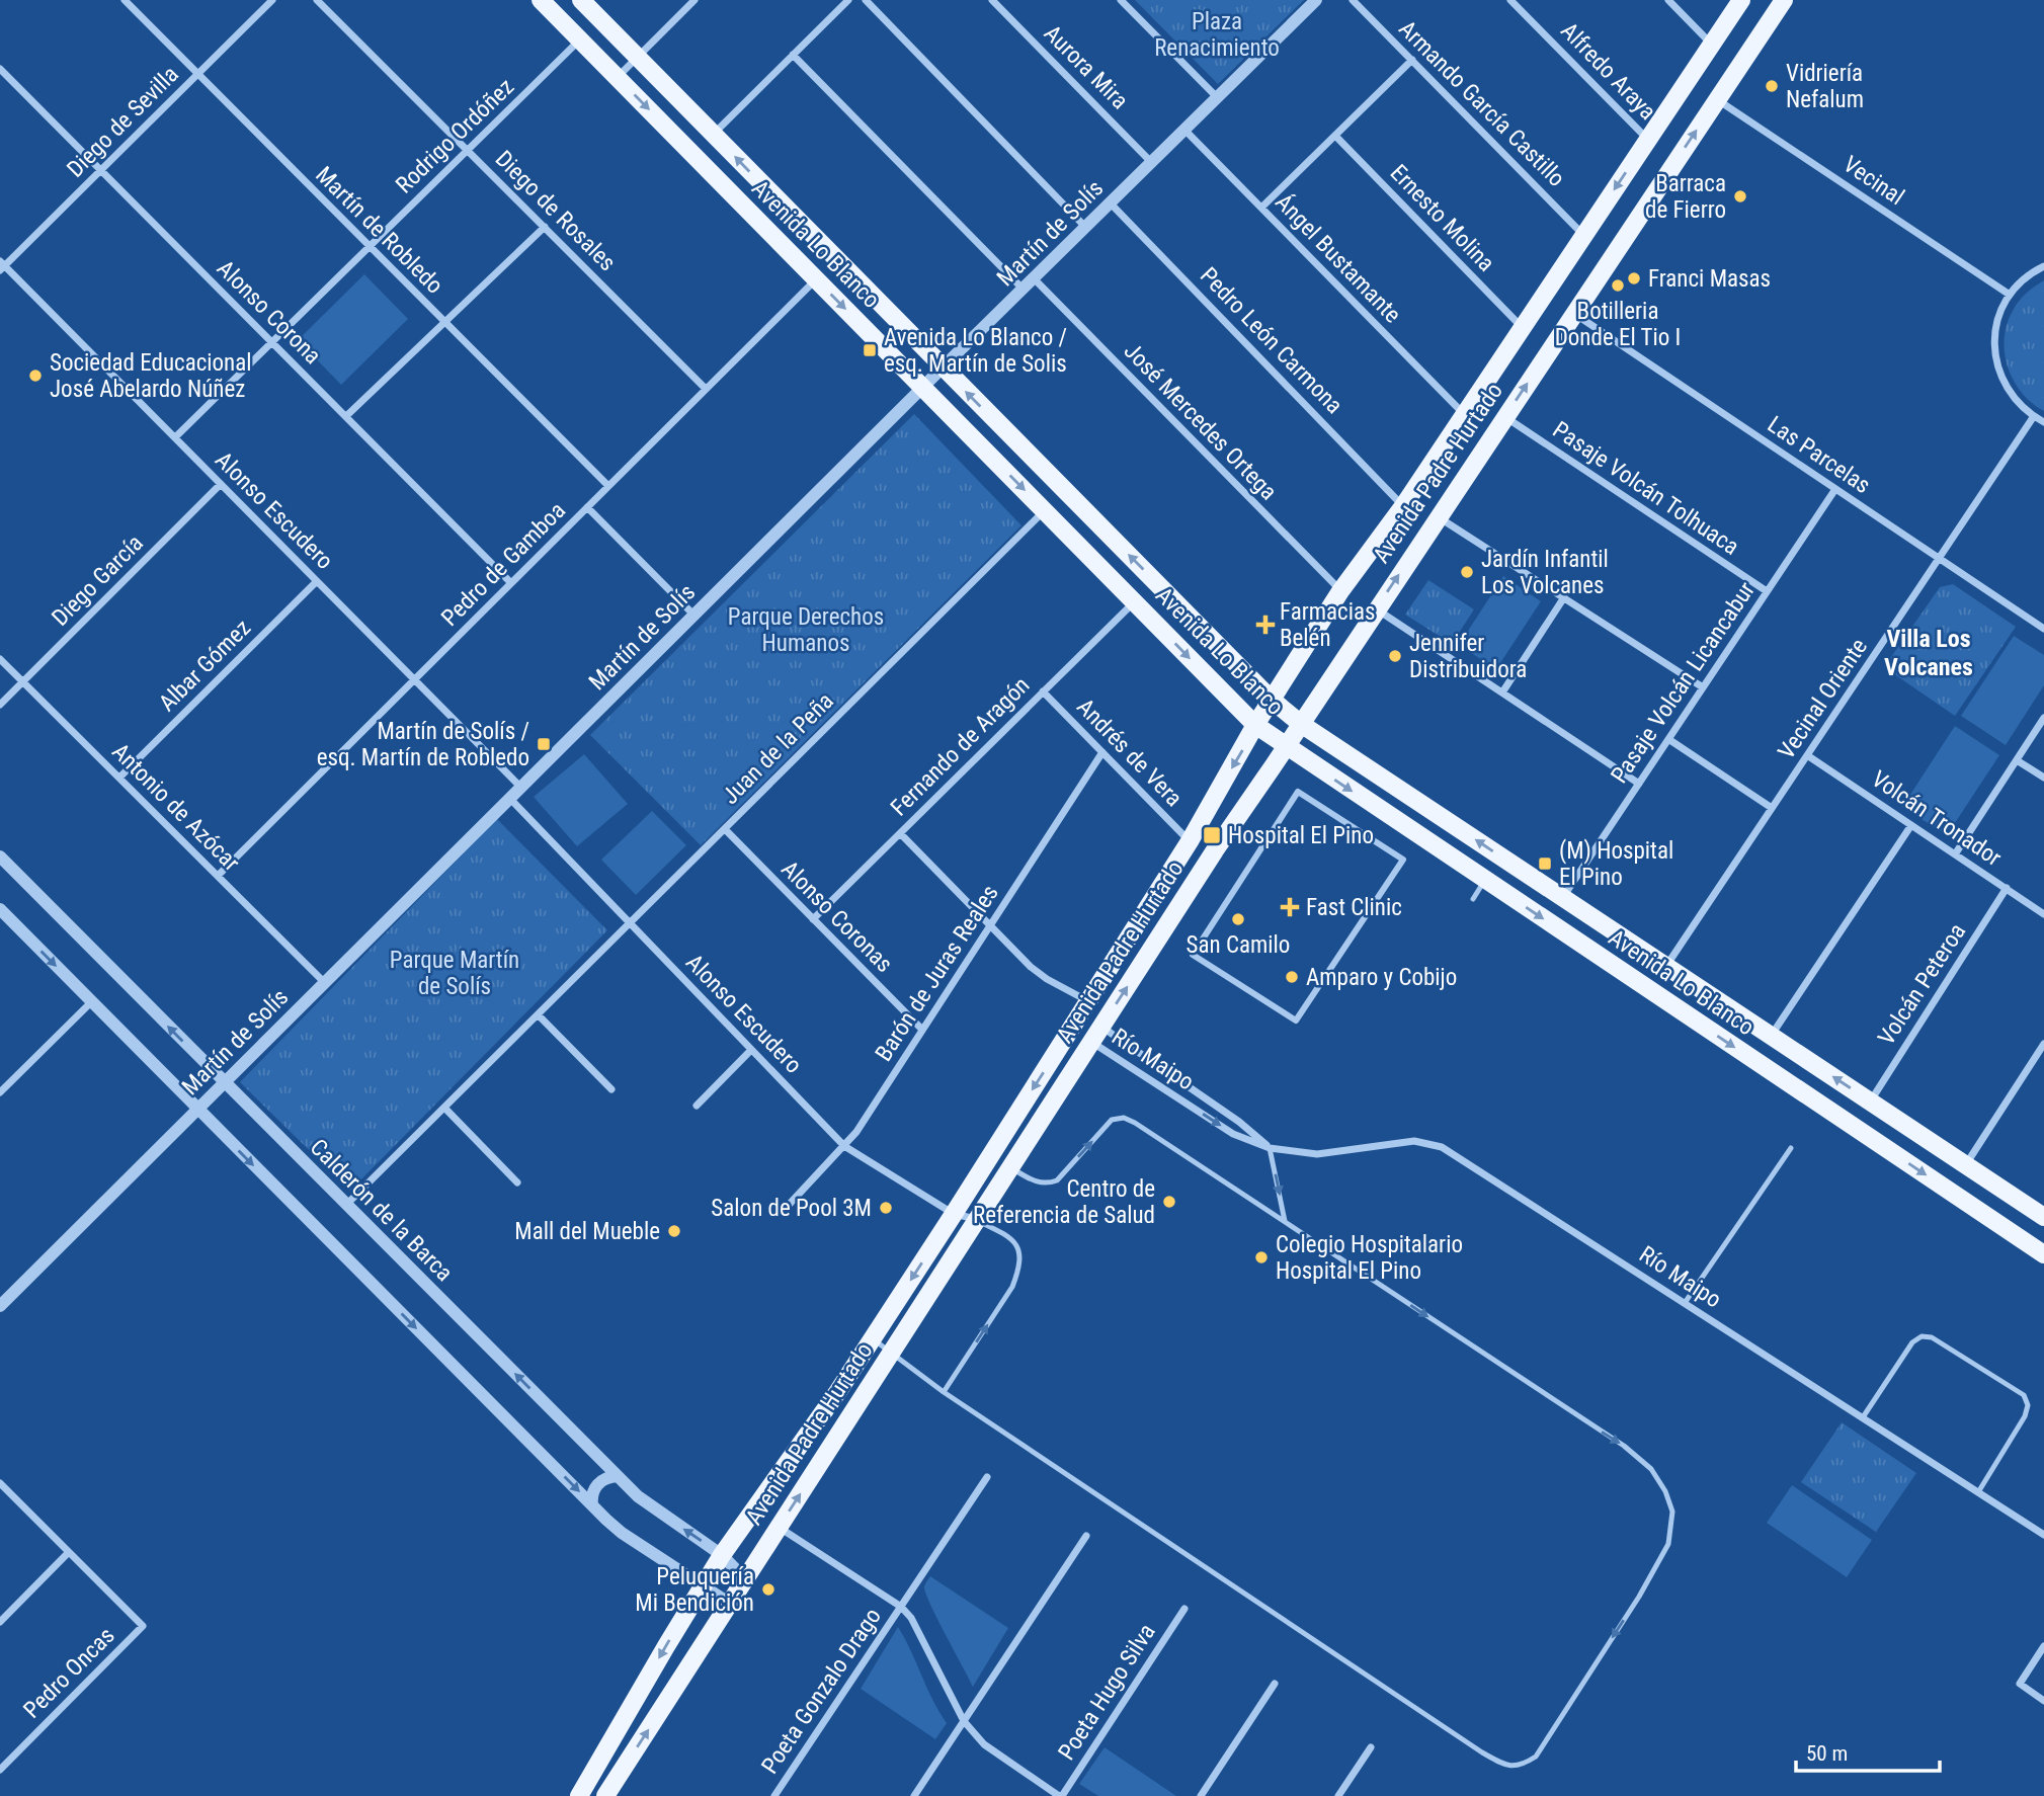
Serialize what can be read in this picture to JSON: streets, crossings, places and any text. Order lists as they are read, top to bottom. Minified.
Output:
{"streets":{"main road":["Avenida Lo Blanco","Avenida Padre Hurtado"],"street":["Aurora Mira","Alfredo Araya","Armando García Castillo","Diego de Sevilla","Rodrigo Ordóñez","Vecinal","Diego de Rosales","Ernesto Molina","Martín de Robledo","Martín de Solís","Ángel Bustamante","Alonso Corona","Pedro León Carmona","José Mercedes Ortega","Las Parcelas","Pasaje Volcán Tolhuaca","Alonso Escudero","Pedro de Gamboa","Diego García","Albar Gómez","Pasaje Volcán Licancabur","Vecinal Oriente","Fernando de Aragón","Juan de la Peña","Andrés de Vera","Antonio de Azócar","Volcán Tronador","Alonso Coronas","Barón de Juras Reales","Volcán Peteroa","Río Maipo","Calderón de la Barca","Pedro Oncas","Poeta Gonzalo Drago","Poeta Hugo Silva"]},"crossings":[["Aurora Mira","Martín de Solís"],["Alfredo Araya","Avenida Padre Hurtado"],["Armando García Castillo","Avenida Padre Hurtado"],["Diego de Sevilla","Martín de Robledo"],["Diego de Sevilla","Alonso Corona"],["Diego de Sevilla","Alonso Escudero"],["Rodrigo Ordóñez","Diego de Rosales"],["Rodrigo Ordóñez","Martín de Robledo"],["Rodrigo Ordóñez","Avenida Lo Blanco"],["Rodrigo Ordóñez","Alonso Corona"],["Rodrigo Ordóñez","Alonso Escudero"],["Vecinal","Avenida Padre Hurtado"],["Diego de Rosales","Pedro de Gamboa"],["Ernesto Molina","Avenida Padre Hurtado"],["Martín de Robledo","Pedro de Gamboa"],["Martín de Solís","Avenida Lo Blanco"],["Martín de Solís","Ángel Bustamante"],["Martín de Solís","Pedro León Carmona"],["Martín de Solís","José Mercedes Ortega"],["Martín de Solís","Alonso Escudero"],["Martín de Solís","Antonio de Azócar"],["Martín de Solís","Calderón de la Barca"],["Avenida Lo Blanco","Avenida Padre Hurtado"],["Avenida Lo Blanco","Pedro de Gamboa"],["Avenida Lo Blanco","Pasaje Volcán Licancabur"],["Avenida Lo Blanco","Vecinal Oriente"],["Avenida Lo Blanco","Fernando de Aragón"],["Avenida Lo Blanco","Juan de la Peña"],["Avenida Lo Blanco","Volcán Peteroa"],["Ángel Bustamante","Avenida Padre Hurtado"],["Alonso Corona","Pedro de Gamboa"],["Pedro León Carmona","Avenida Padre Hurtado"],["José Mercedes Ortega","Avenida Padre Hurtado"],["Las Parcelas","Avenida Padre Hurtado"],["Las Parcelas","Pasaje Volcán Licancabur"],["Las Parcelas","Vecinal Oriente"],["Avenida Padre Hurtado","Pasaje Volcán Tolhuaca"],["Avenida Padre Hurtado","Alonso Escudero"],["Avenida Padre Hurtado","Andrés de Vera"],["Avenida Padre Hurtado","Río Maipo"],["Avenida Padre Hurtado","Calderón de la Barca"],["Pasaje Volcán Tolhuaca","Pasaje Volcán Licancabur"],["Alonso Escudero","Pedro de Gamboa"],["Alonso Escudero","Diego García"],["Alonso Escudero","Albar Gómez"],["Alonso Escudero","Juan de la Peña"],["Alonso Escudero","Barón de Juras Reales"],["Pedro de Gamboa","Antonio de Azócar"],["Diego García","Antonio de Azócar"],["Albar Gómez","Antonio de Azócar"],["Vecinal Oriente","Volcán Tronador"],["Fernando de Aragón","Andrés de Vera"],["Fernando de Aragón","Alonso Coronas"],["Juan de la Peña","Alonso Coronas"],["Juan de la Peña","Calderón de la Barca"],["Andrés de Vera","Barón de Juras Reales"],["Volcán Tronador","Volcán Peteroa"],["Alonso Coronas","Barón de Juras Reales"]],"districts":["Villa Los Volcanes"],"parks":["Plaza Renacimiento","Parque Derechos Humanos","Parque Martín de Solís"],"places":{"other":["Vidriería Nefalum","Barraca de Fierro","Franci Masas","Botilleria Donde El Tio I","Sociedad Educacional José Abelardo Núñez","Jardín Infantil Los Volcanes","Jennifer Distribuidora","San Camilo","Amparo y Cobijo","Centro de Referencia de Salud","Salon de Pool 3M","Mall del Mueble","Colegio Hospitalario Hospital El Pino","Peluquería Mi Bendición"],"transit":["Avenida Lo Blanco / esq. Martín de Solis","Martín de Solís / esq. Martín de Robledo","Hospital El Pino","(M) Hospital El Pino"],"health":["Farmacias Belén","Fast Clinic"]},"scale_bar":"50 m"}
